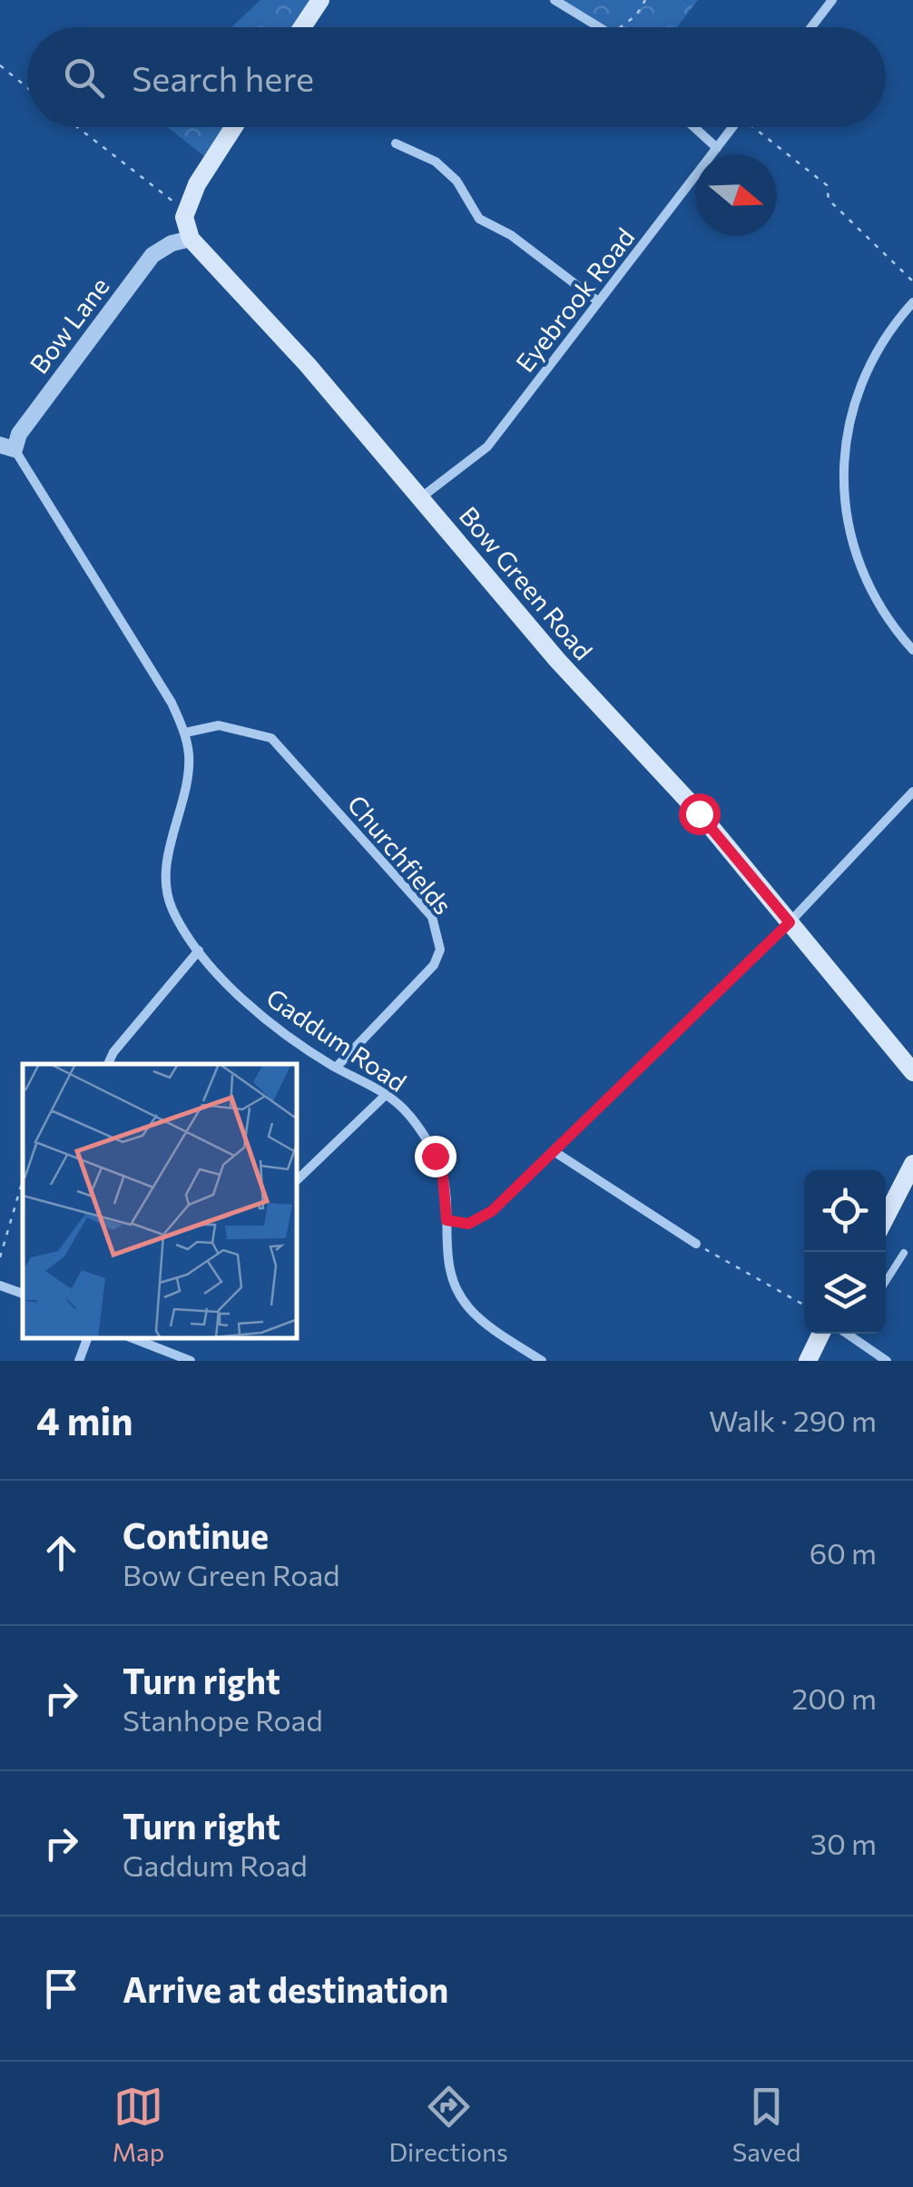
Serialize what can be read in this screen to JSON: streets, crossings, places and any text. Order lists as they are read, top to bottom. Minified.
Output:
{"streets":{"main road":["Bow Green Road"],"street":["Eyebrook Road","Bow Lane","Churchfields","Gaddum Road"]},"crossings":[["Eyebrook Road","Bow Green Road"],["Bow Lane","Bow Green Road"],["Bow Lane","Gaddum Road"],["Churchfields","Gaddum Road"]],"north":"right","page":{"search":"Search here","heading":["4 min","Walk · 290 m"],"list":[["Continue","Bow Green Road","60 m"],["Turn right","Stanhope Road","200 m"],["Turn right","Gaddum Road","30 m"],"Arrive at destination"],"nav":["Map","Directions","Saved"]}}
